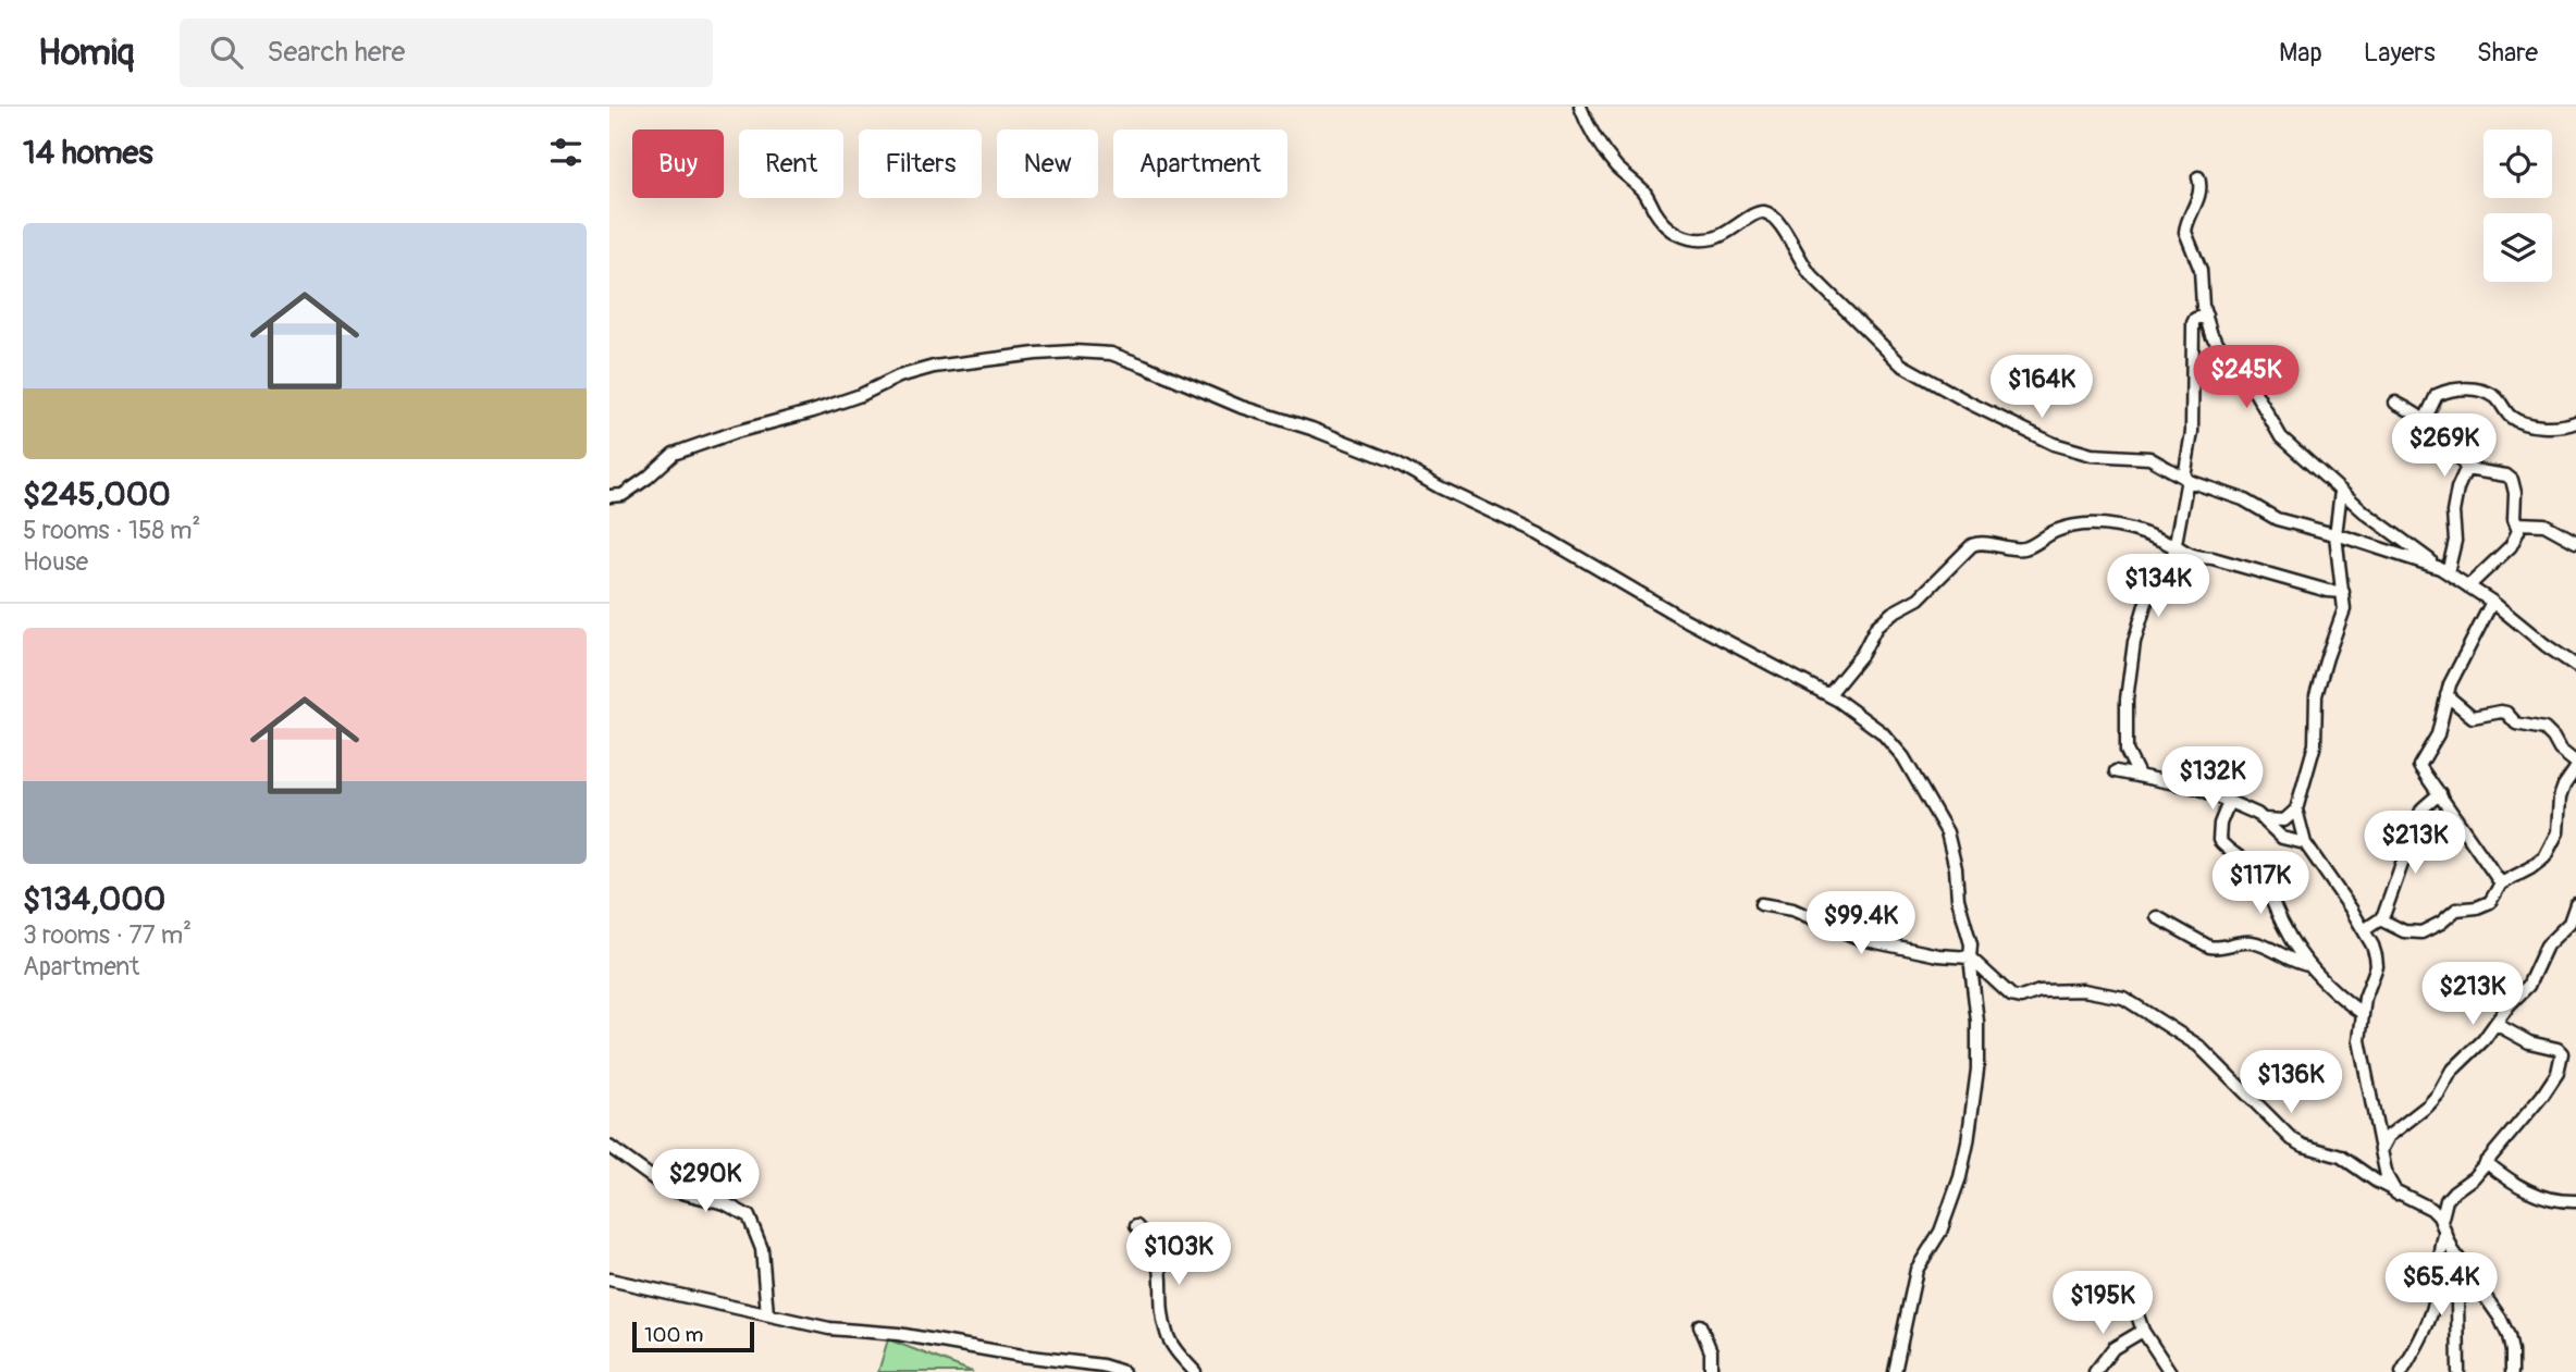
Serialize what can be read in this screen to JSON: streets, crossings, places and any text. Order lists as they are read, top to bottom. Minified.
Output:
{"scale_bar":"100 m","page":{"header":"Homiq","search":"Search here","nav":["Map","Layers","Share"],"heading":"14 homes","chip":["Buy","Rent","Filters","New","Apartment"],"list":[{"name":"$245,000","note":"5 rooms · 158 m² · House"},{"name":"$134,000","note":"3 rooms · 77 m² · Apartment"}],"price":["$245K","$164K","$269K","$134K","$132K","$213K","$117K","$99.4K","$213K","$136K","$290K","$103K","$65.4K","$195K"],"scale":"100 m"}}
